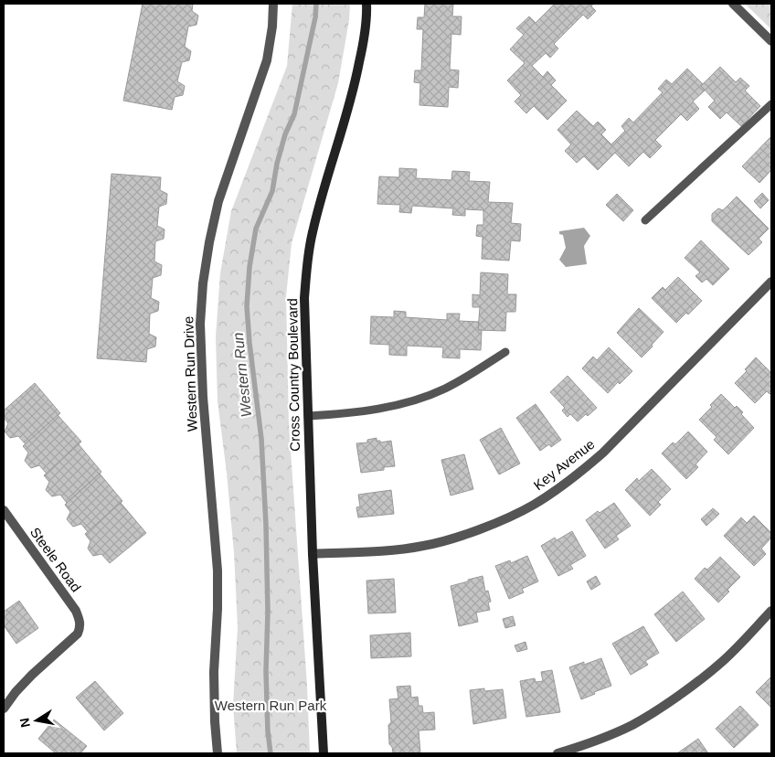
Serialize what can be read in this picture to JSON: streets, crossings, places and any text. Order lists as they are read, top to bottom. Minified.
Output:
{"streets":{"main road":["Cross Country Boulevard"],"street":["Western Run Drive","Key Avenue","Steele Road"]},"crossings":[["Cross Country Boulevard","Key Avenue"]],"water":["Western Run"],"parks":["Western Run Park"],"north":"left"}
